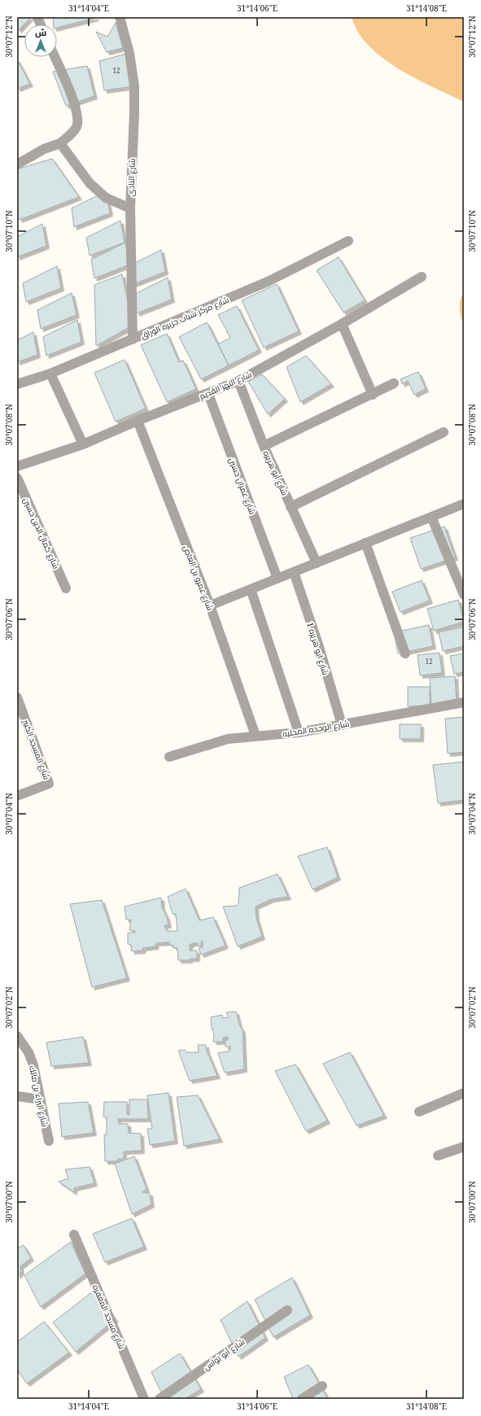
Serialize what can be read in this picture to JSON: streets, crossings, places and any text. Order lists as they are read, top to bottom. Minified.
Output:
{"streets":{"street":["شارع النادى","شارع مركز شباب جزيره الوراق","شارع النهر القديم","شارع أبو هريره","شارع عمران حسين","شارع كمال الدين حسين","شارع عمرو بن العاص","شارع ابو هريره 1","شارع الوحده المحليه","شارع المسجد الكبير","شارع البراء بن مالك","شارع مسجد المغفره","شارع أبو نواس"]},"crossings":[["شارع النادى","شارع مركز شباب جزيره الوراق"],["شارع النهر القديم","شارع أبو هريره"],["شارع النهر القديم","شارع عمران حسين"],["شارع النهر القديم","شارع عمرو بن العاص"],["شارع عمرو بن العاص","شارع الوحده المحليه"],["شارع ابو هريره 1","شارع الوحده المحليه"]],"house_numbers":["12","12"],"north":"top","coordinates":["31°14'04\"E","31°14'06\"E","31°14'08\"E","30°07'12\"N","30°07'10\"N","30°07'08\"N","30°07'06\"N","30°07'04\"N","30°07'02\"N","30°07'00\"N"]}
